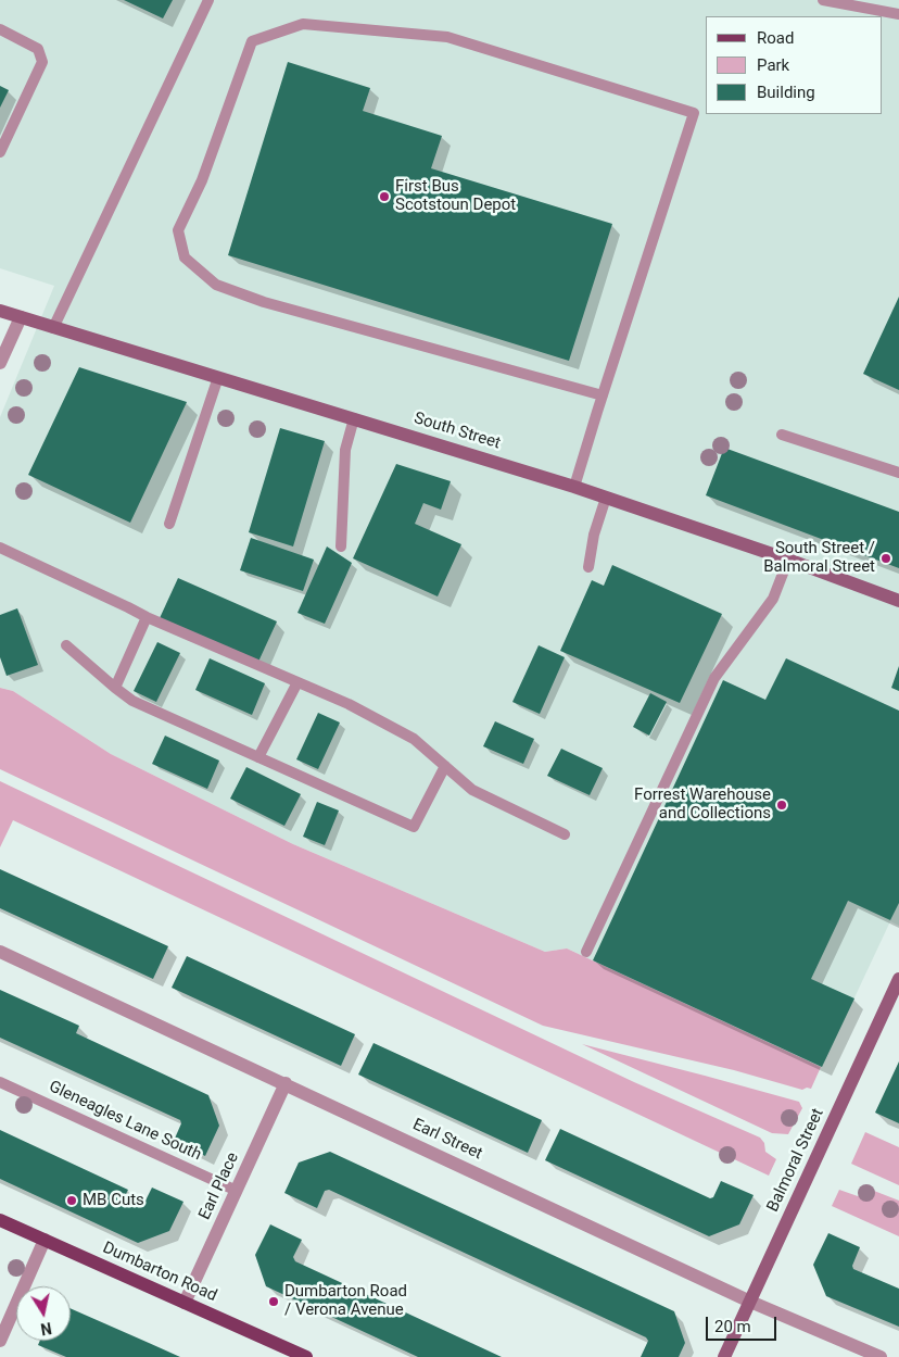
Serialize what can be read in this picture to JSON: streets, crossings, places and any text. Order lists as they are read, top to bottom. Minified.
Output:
{"streets":{"main road":["Dumbarton Road"],"street":["South Street","Earl Street","Balmoral Street","Earl Place"],"lane":["Gleneagles Lane South"]},"crossings":[["Gleneagles Lane South","Earl Place"],["Earl Street","Balmoral Street"],["Earl Street","Earl Place"],["Earl Place","Dumbarton Road"]],"places":["First Bus Scotstoun Depot","South Street / Balmoral Street","Forrest Warehouse and Collections","MB Cuts","Dumbarton Road / Verona Avenue"],"legend":["Road","Park","Building"],"scale_bar":"20 m","north":"bottom"}
